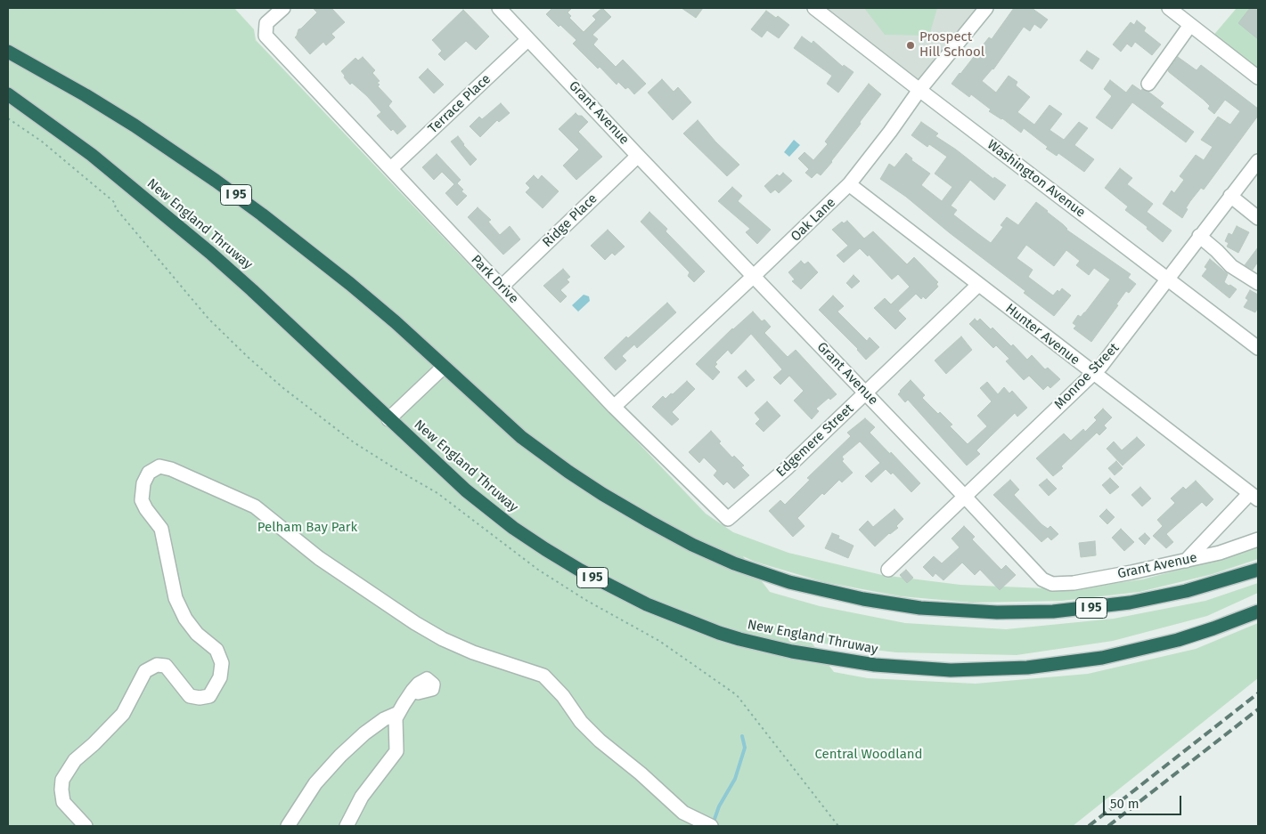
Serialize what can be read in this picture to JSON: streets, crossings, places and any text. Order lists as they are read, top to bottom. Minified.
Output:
{"streets":{"highway":["I 95","New England Thruway"],"street":["Terrace Place","Grant Avenue","Washington Avenue","Oak Lane","Ridge Place","Park Drive","Hunter Avenue","Monroe Street","Edgemere Street"]},"crossings":[["Terrace Place","Grant Avenue"],["Terrace Place","Park Drive"],["Grant Avenue","Oak Lane"],["Grant Avenue","Ridge Place"],["Grant Avenue","Monroe Street"],["Grant Avenue","Edgemere Street"],["Washington Avenue","Oak Lane"],["Washington Avenue","Monroe Street"],["Oak Lane","Park Drive"],["Oak Lane","Hunter Avenue"],["Ridge Place","Park Drive"],["Park Drive","Edgemere Street"],["Hunter Avenue","Monroe Street"],["Hunter Avenue","Edgemere Street"]],"parks":["Pelham Bay Park","Central Woodland"],"places":["Prospect Hill School"],"scale_bar":"50 m"}
